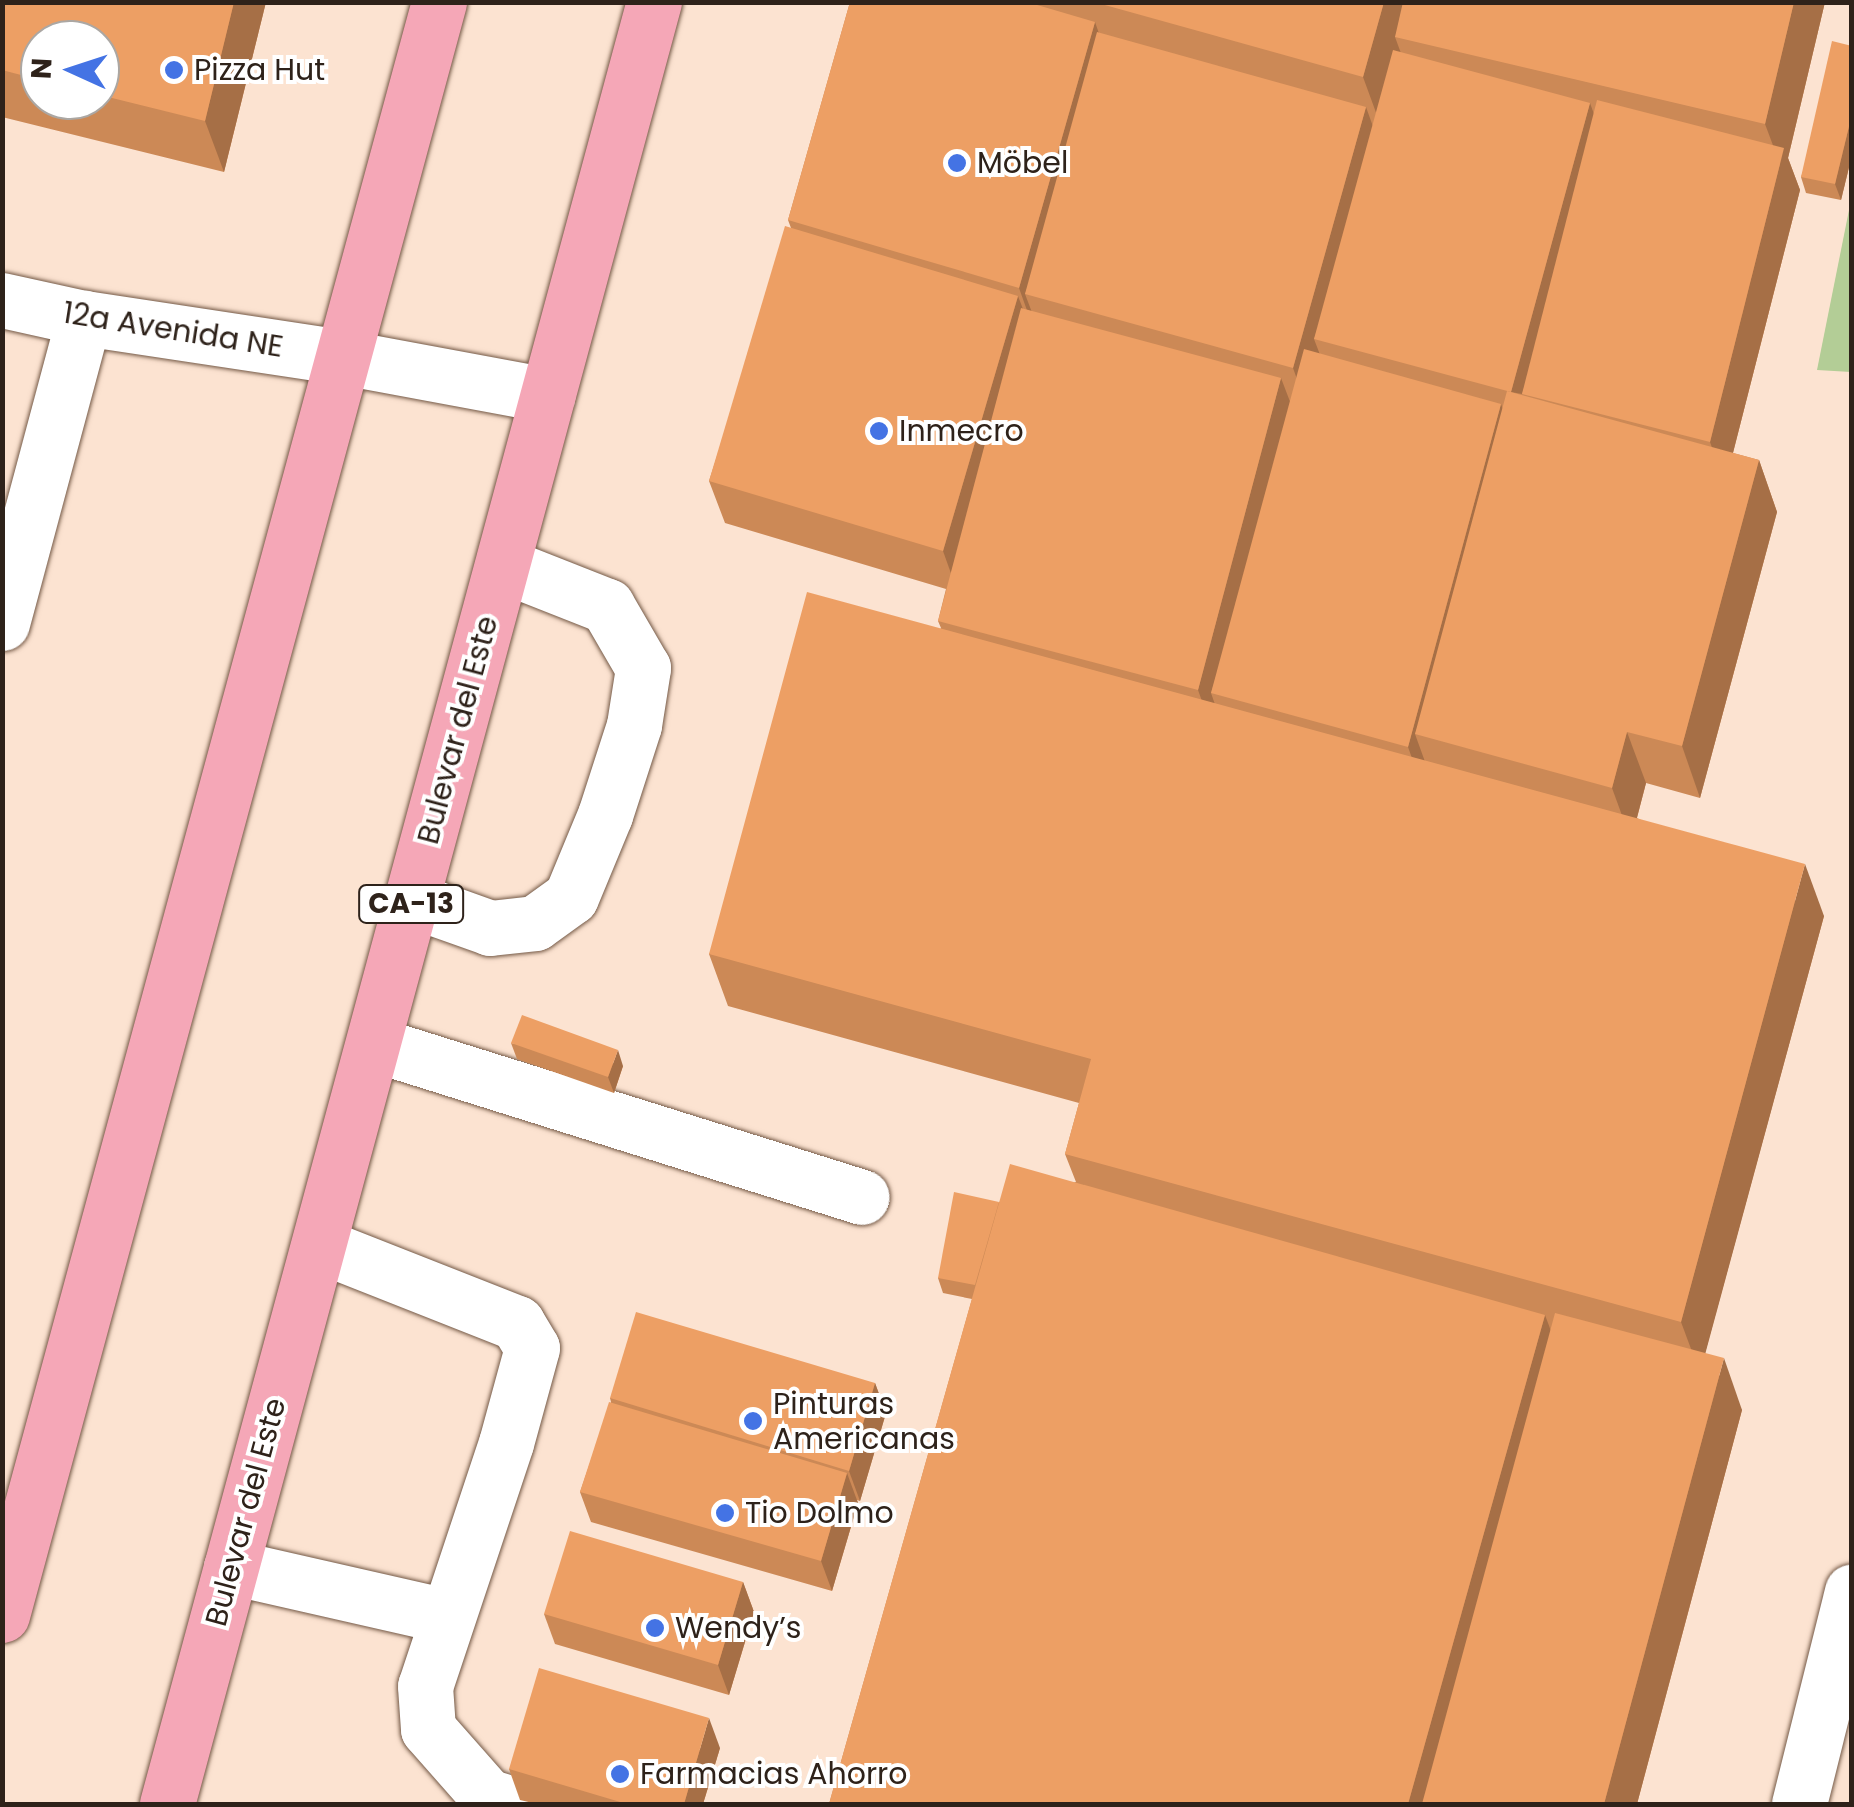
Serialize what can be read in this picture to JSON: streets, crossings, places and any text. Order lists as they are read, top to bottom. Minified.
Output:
{"streets":{"highway":["Bulevar del Este","CA-13"],"street":["12a Avenida NE"]},"crossings":[["12a Avenida NE","Bulevar del Este"]],"places":["Pizza Hut","Möbel","Inmecro","Pinturas Americanas","Tio Dolmo","Wendy’s","Farmacias Ahorro"],"north":"left"}
